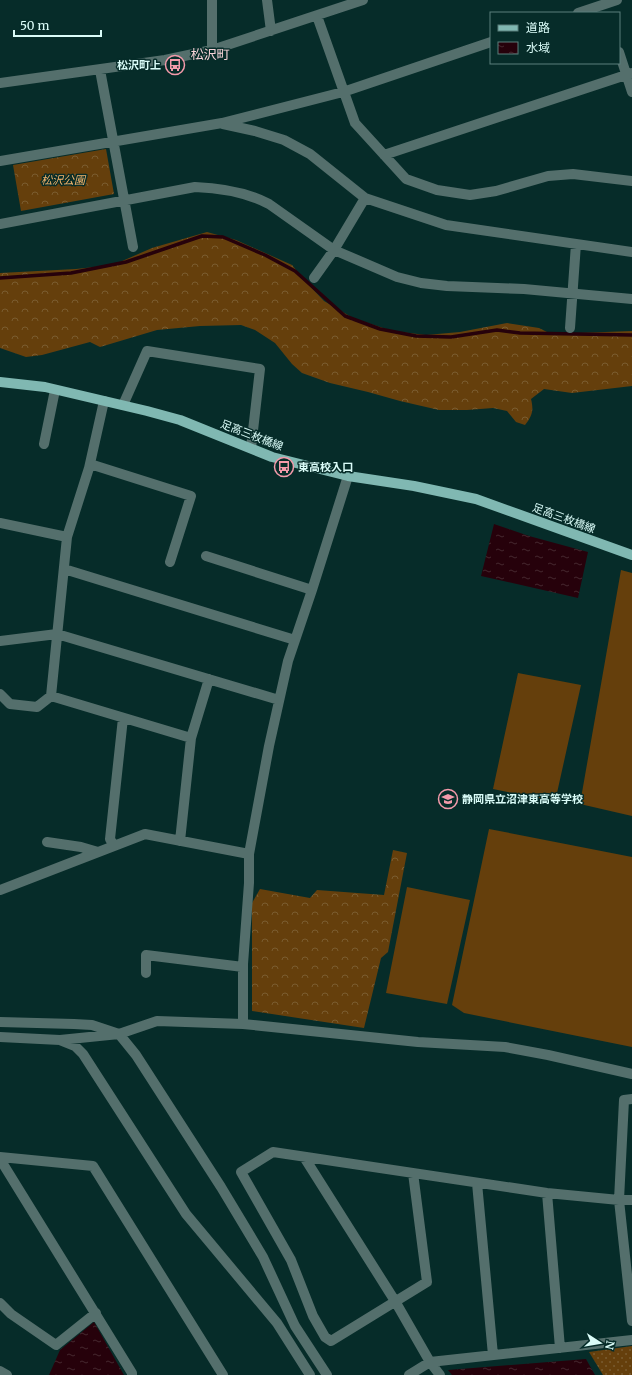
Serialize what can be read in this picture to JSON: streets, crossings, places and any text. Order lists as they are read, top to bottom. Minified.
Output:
{"streets":{"main road":["足高三枚橋線"]},"districts":["松沢町"],"parks":["松沢公園"],"places":{"bus stop":["松沢町上","東高校入口"],"school or university":["静岡県立沼津東高等学校"]},"legend":["道路","水域"],"scale_bar":"50 m","north":"right"}
